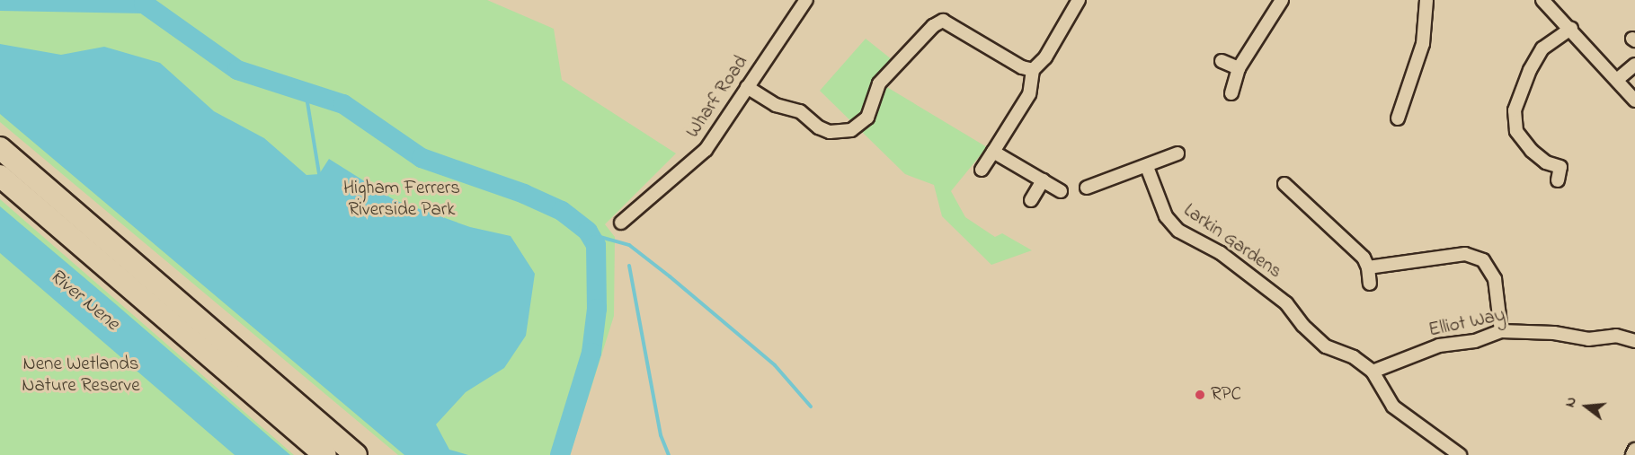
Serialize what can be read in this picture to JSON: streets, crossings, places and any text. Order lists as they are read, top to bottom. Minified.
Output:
{"streets":{"street":["Wharf Road","Larkin Gardens","Elliot Way"]},"crossings":[["Larkin Gardens","Elliot Way"]],"water":["River Nene"],"parks":["Higham Ferrers Riverside Park","Nene Wetlands Nature Reserve"],"places":["RPC"],"north":"left"}
